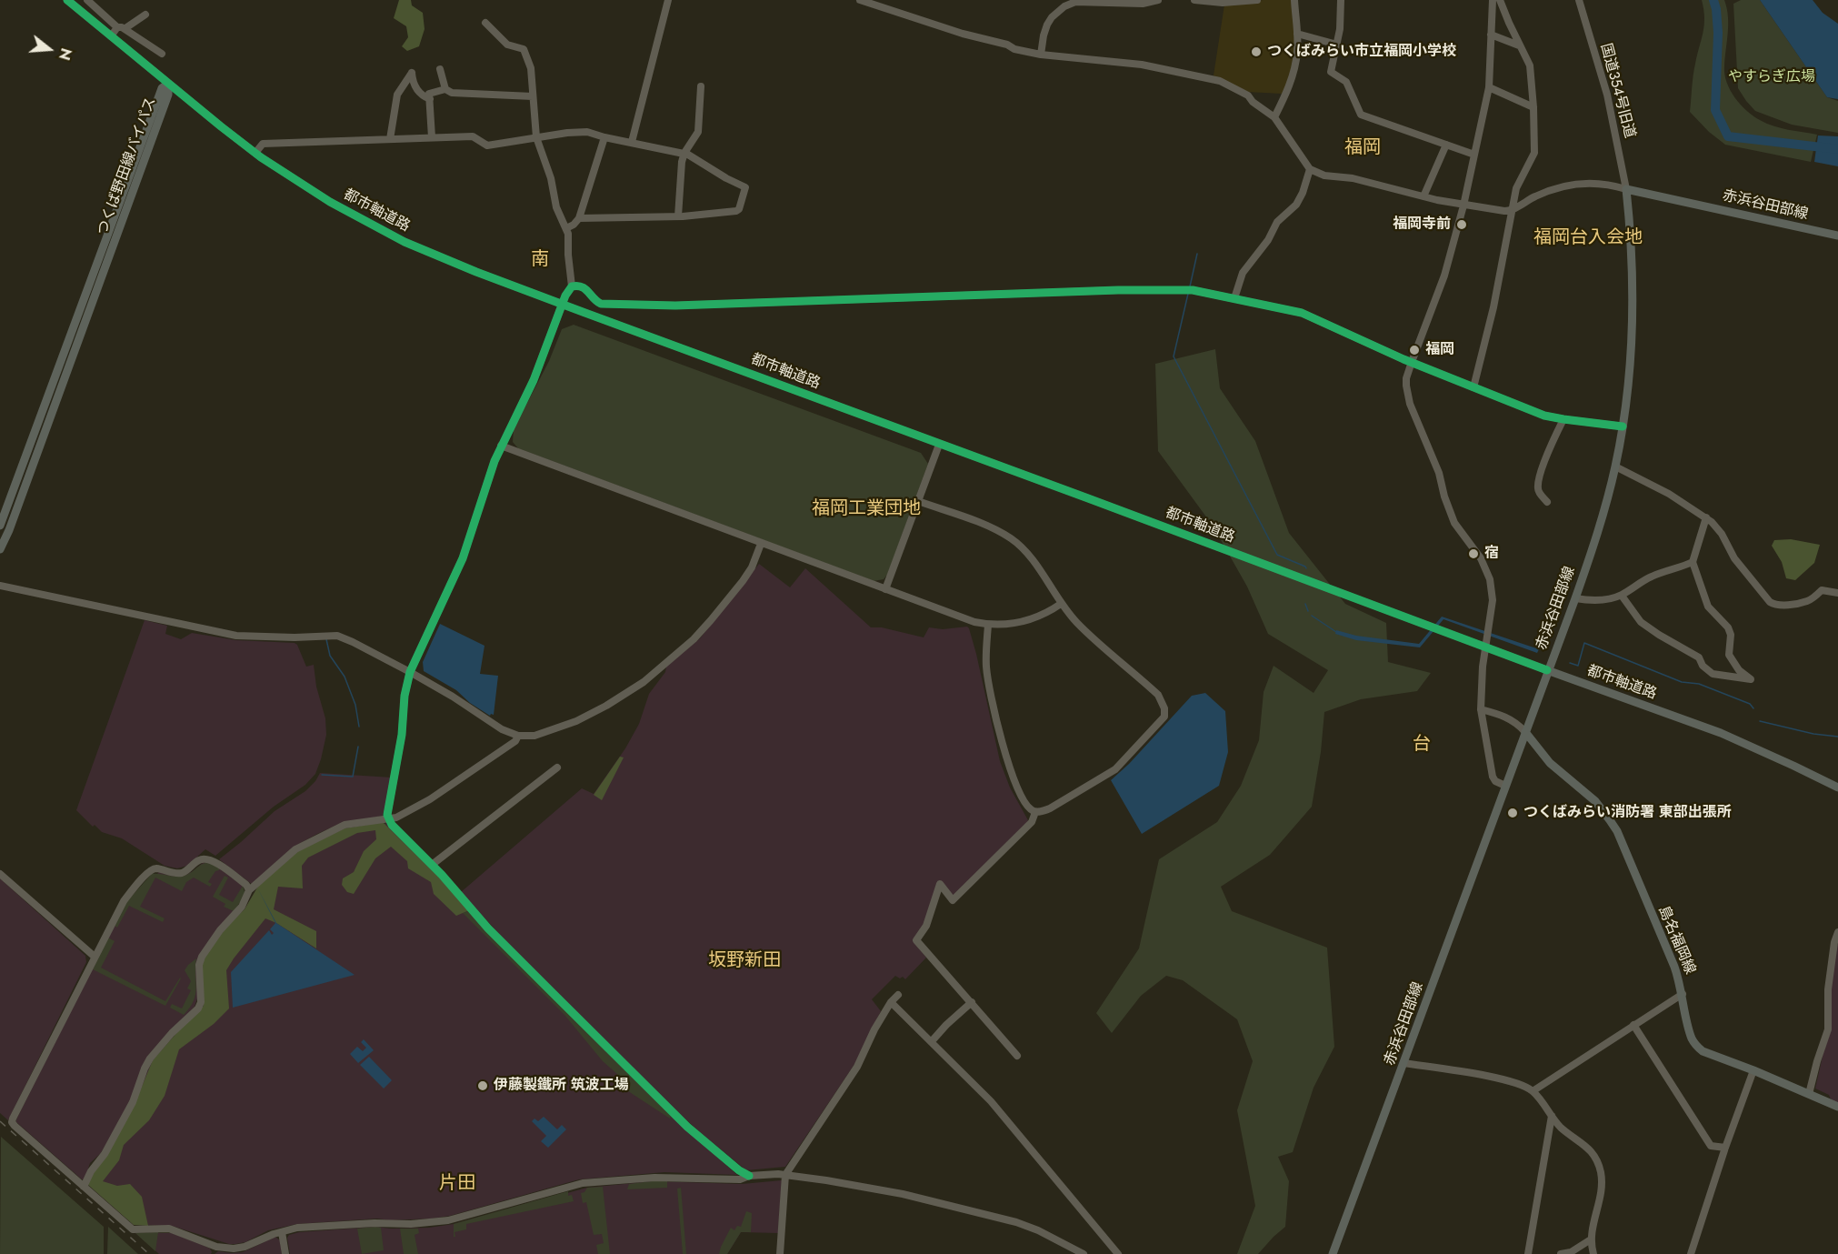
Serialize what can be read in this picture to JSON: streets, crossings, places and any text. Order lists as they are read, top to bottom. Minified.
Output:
{"streets":{"main road":["つくば野田線バイパス","赤浜谷田部線","都市軸道路","島名福岡線"],"street":["国道354号旧道"]},"crossings":[["国道354号旧道","赤浜谷田部線"],["つくば野田線バイパス","都市軸道路"],["赤浜谷田部線","都市軸道路"],["赤浜谷田部線","島名福岡線"]],"districts":["福岡","福岡台入会地","南","福岡工業団地","台","坂野新田","片田"],"parks":["やすらぎ広場"],"places":["つくばみらい市立福岡小学校","福岡寺前","福岡","宿","つくばみらい消防署 東部出張所","伊藤製鐵所 筑波工場"],"north":"right"}
